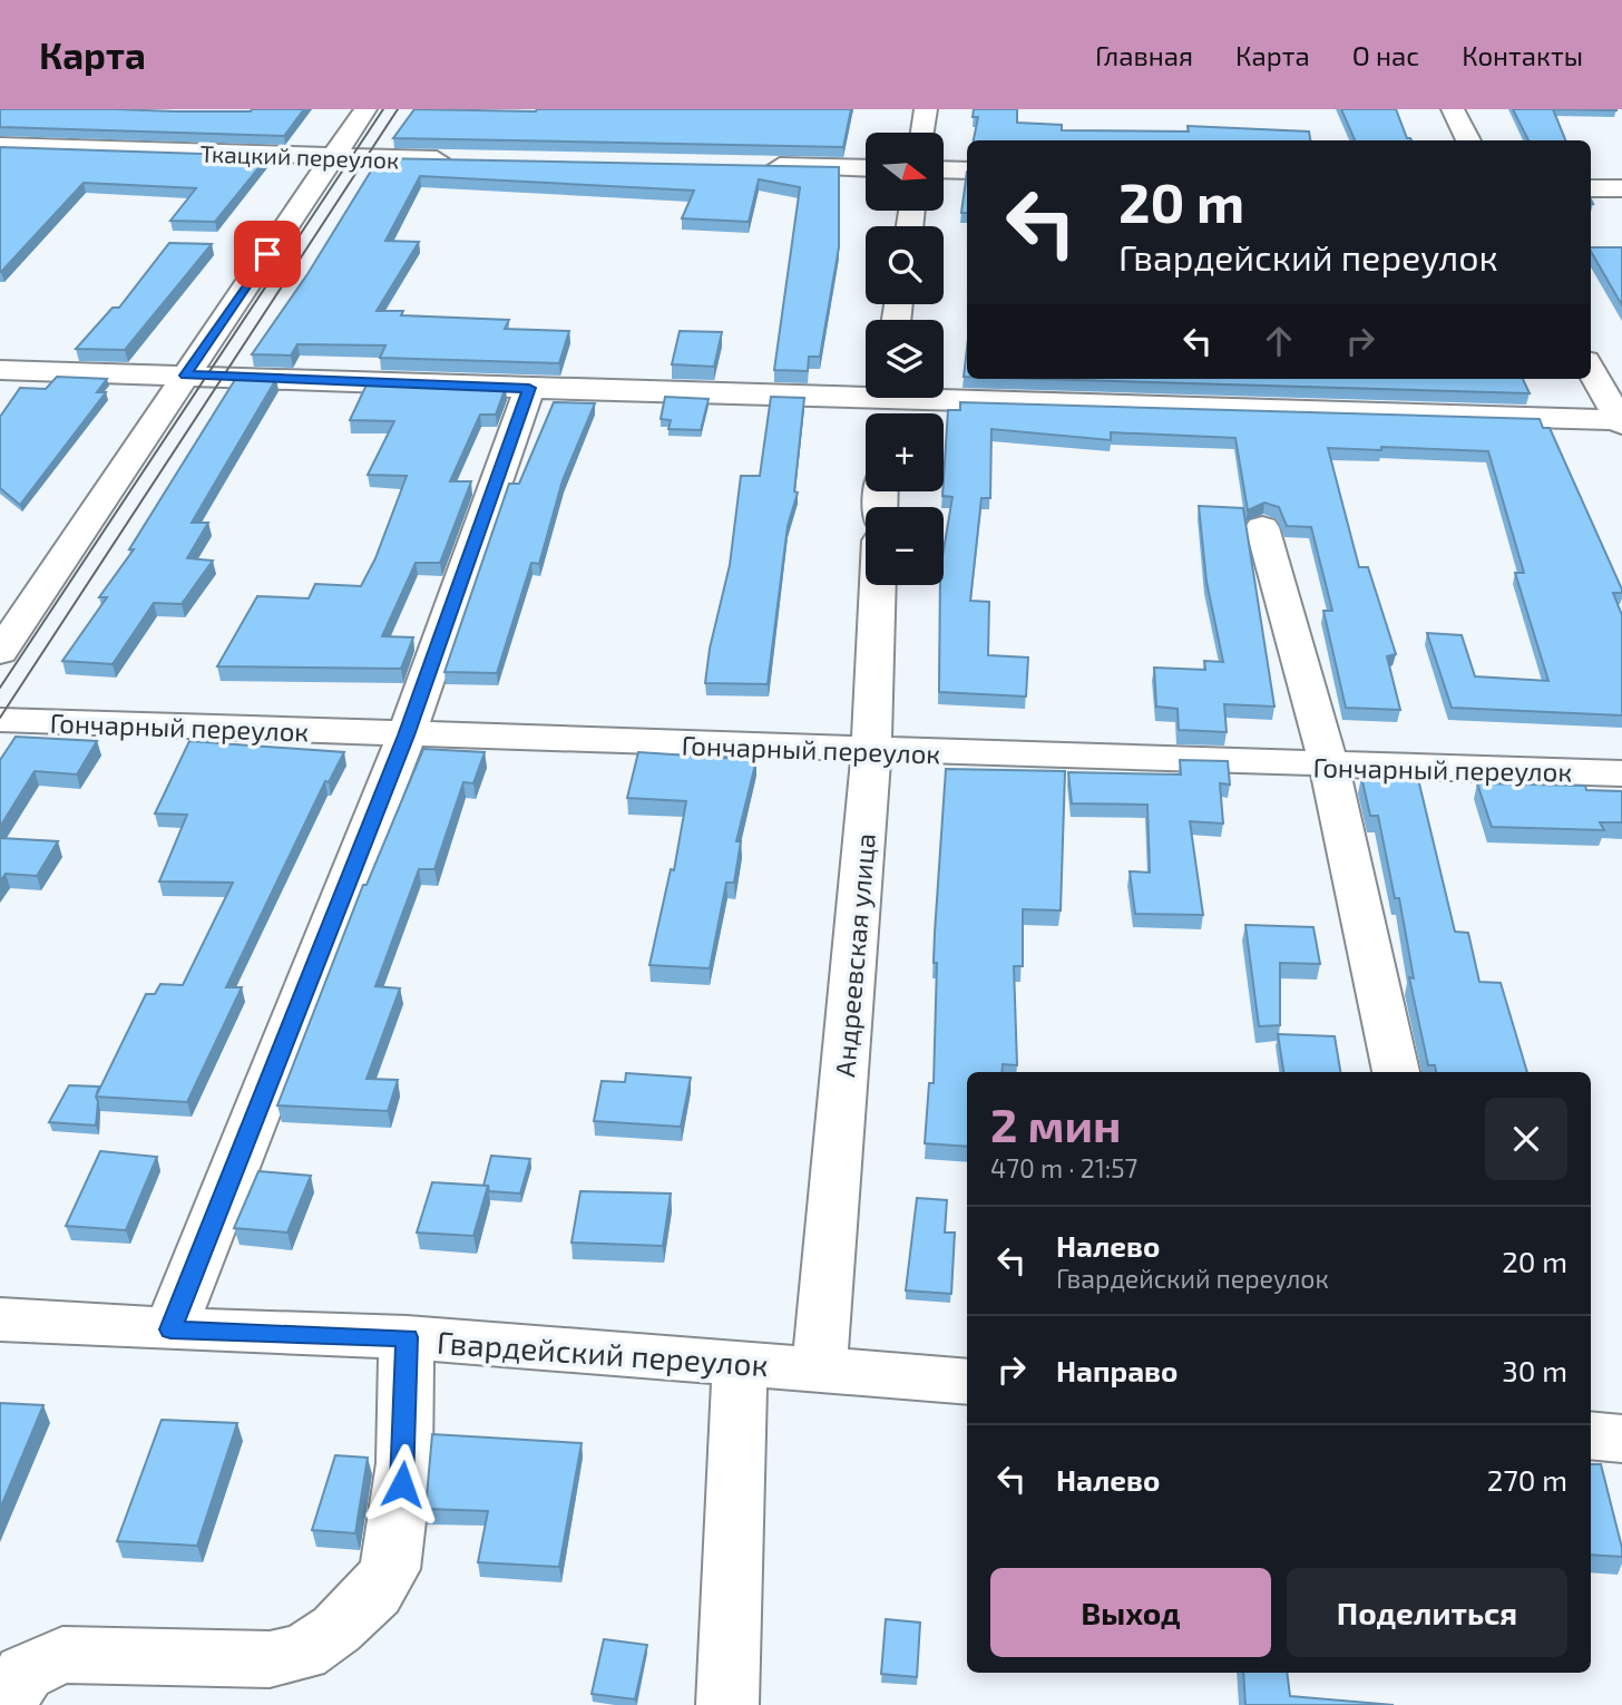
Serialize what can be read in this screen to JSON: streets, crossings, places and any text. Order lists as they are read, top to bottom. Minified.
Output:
{"streets":{"street":["Ткацкий переулок","Гончарный переулок","Андреевская улица","Гвардейский переулок"]},"crossings":[["Гончарный переулок","Андреевская улица"],["Андреевская улица","Гвардейский переулок"]],"north":"right","page":{"header":"Карта","nav":["Главная","Карта","О нас","Контакты"],"map_buttons":["+","−"],"turn":["20 m","Гвардейский переулок"],"heading":["2 мин","470 m · 21:57"],"list":[{"name":"Налево","note":"Гвардейский переулок","value":"20 m"},{"name":"Направо","value":"30 m"},{"name":"Налево","value":"270 m"}],"buttons":["Выход","Поделиться"]}}
